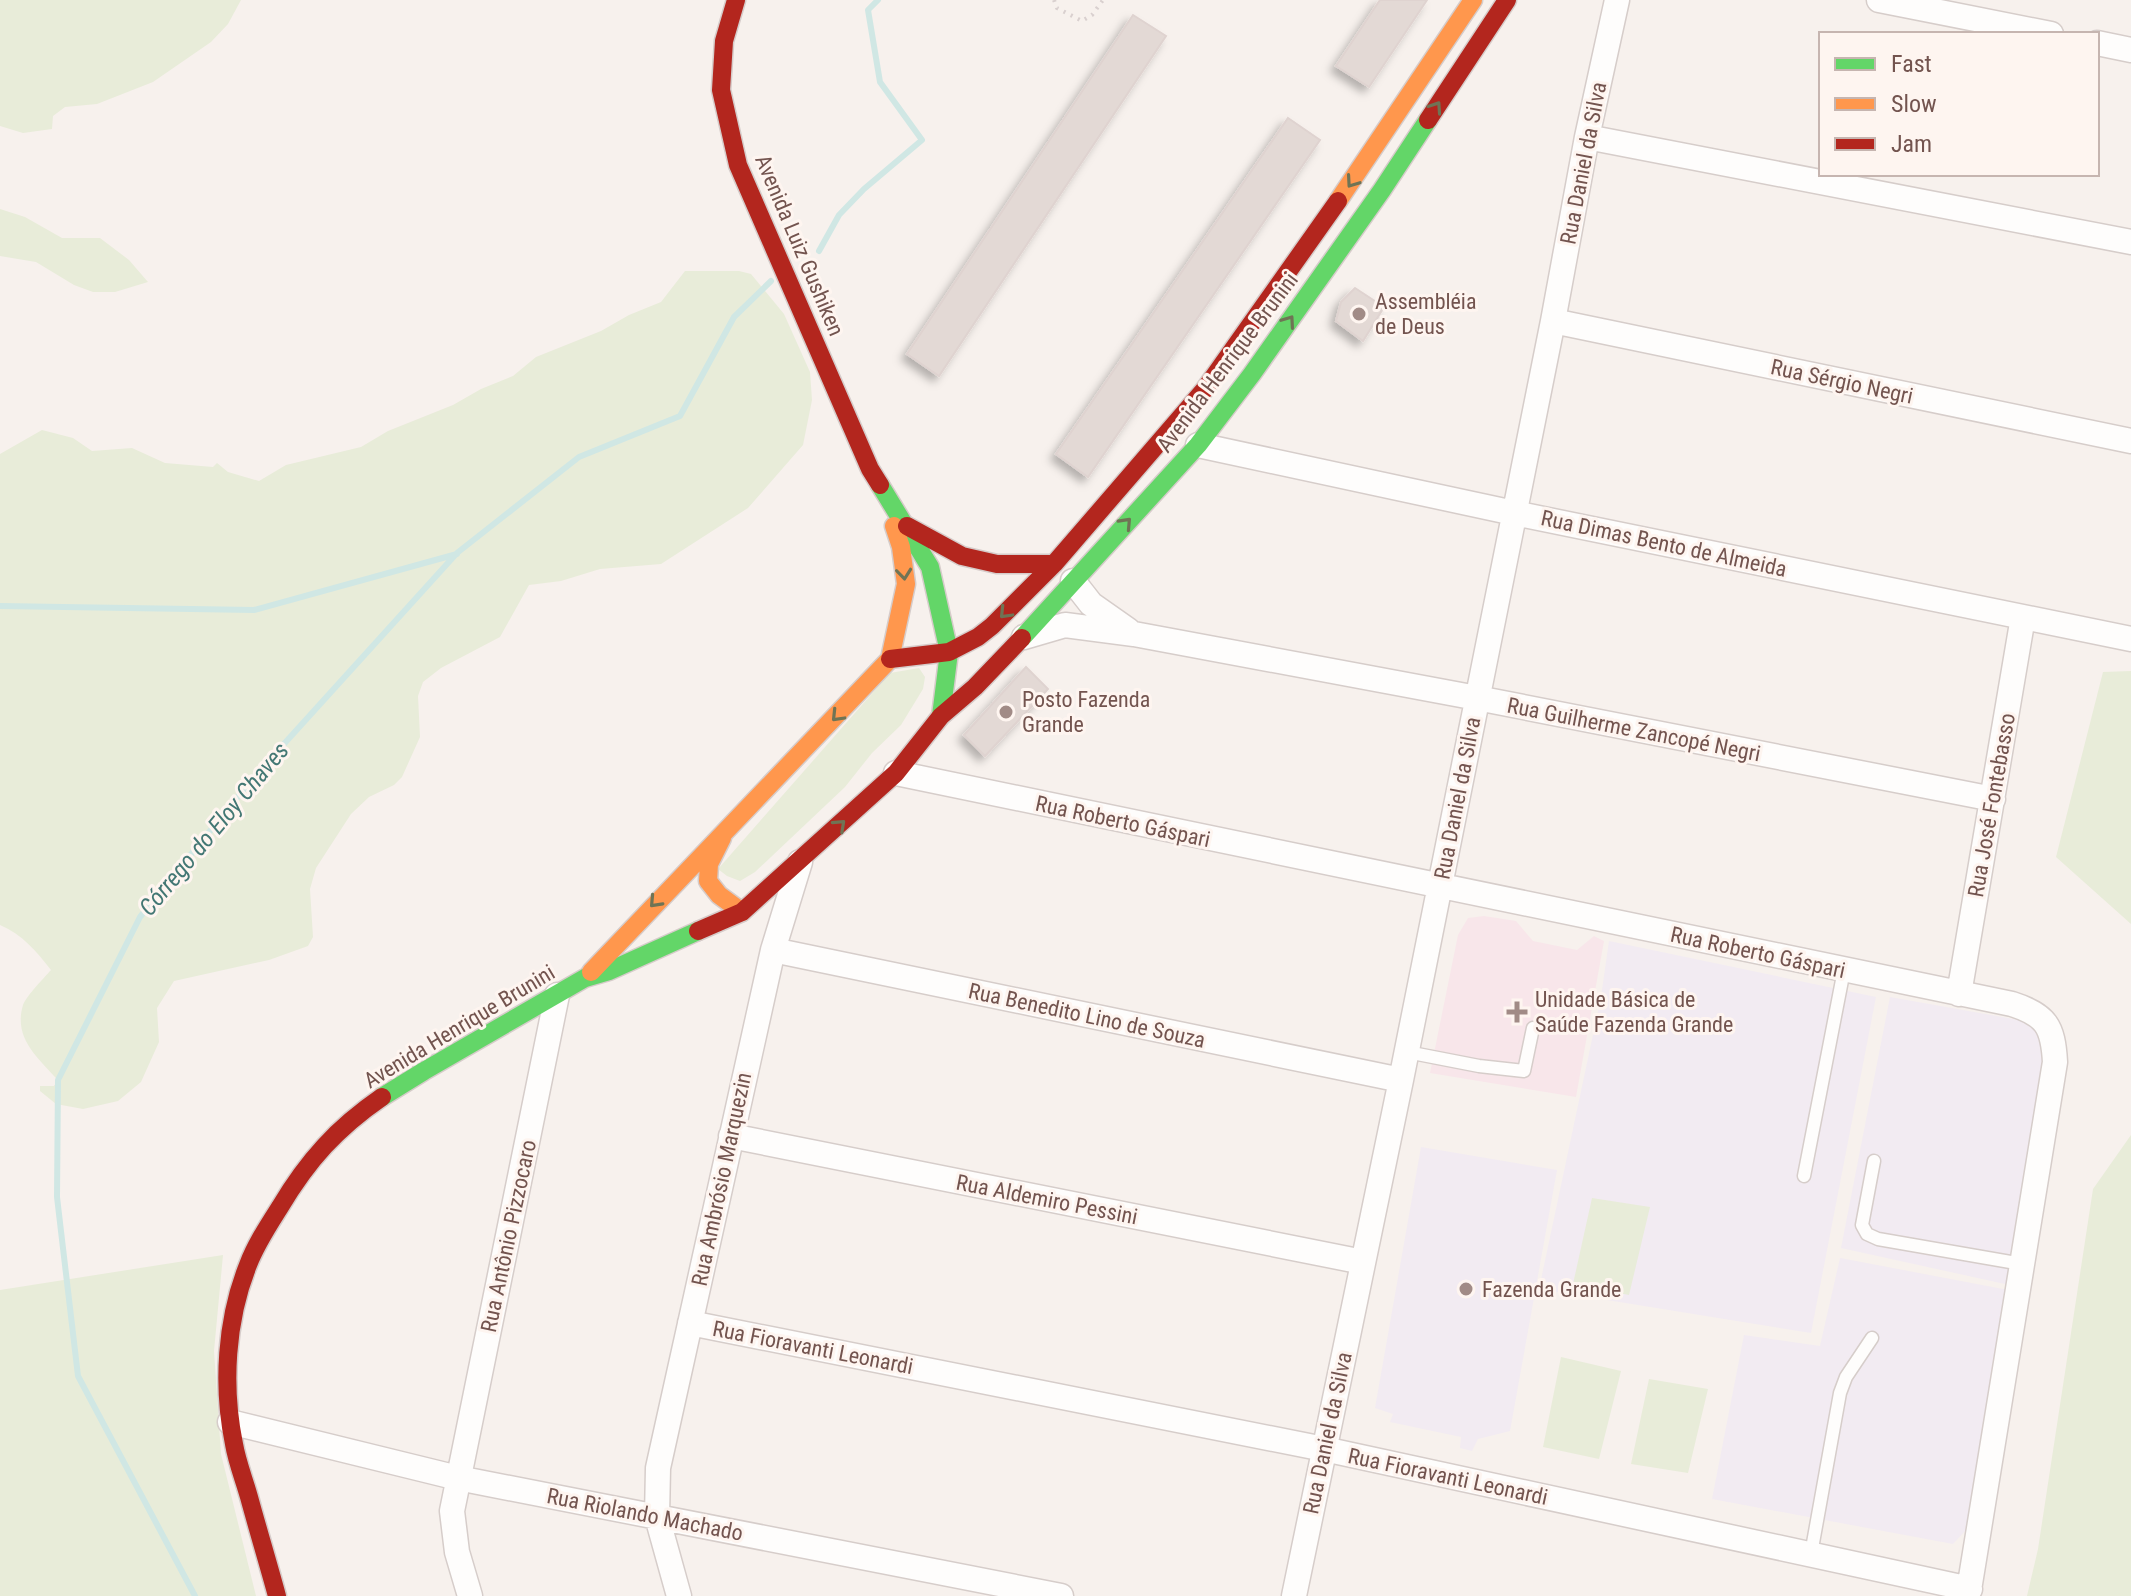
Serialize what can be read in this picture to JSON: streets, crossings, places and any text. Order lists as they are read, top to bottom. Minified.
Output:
{"streets":{"main road":["Avenida Luiz Gushiken","Avenida Henrique Brunini"],"street":["Rua Daniel da Silva","Rua Sérgio Negri","Rua Dimas Bento de Almeida","Rua Guilherme Zancopé Negri","Rua José Fontebasso","Rua Roberto Gáspari","Rua Benedito Lino de Souza","Rua Ambrósio Marquezin","Rua Aldemiro Pessini","Rua Antônio Pizzocaro","Rua Fioravanti Leonardi","Rua Riolando Machado"]},"crossings":[["Rua Daniel da Silva","Rua Sérgio Negri"],["Rua Daniel da Silva","Rua Dimas Bento de Almeida"],["Rua Daniel da Silva","Rua Guilherme Zancopé Negri"],["Rua Daniel da Silva","Rua Roberto Gáspari"],["Rua Daniel da Silva","Rua Benedito Lino de Souza"],["Rua Daniel da Silva","Rua Aldemiro Pessini"],["Rua Daniel da Silva","Rua Fioravanti Leonardi"],["Avenida Luiz Gushiken","Avenida Henrique Brunini"],["Avenida Henrique Brunini","Rua Dimas Bento de Almeida"],["Avenida Henrique Brunini","Rua Guilherme Zancopé Negri"],["Avenida Henrique Brunini","Rua Roberto Gáspari"],["Avenida Henrique Brunini","Rua Ambrósio Marquezin"],["Avenida Henrique Brunini","Rua Antônio Pizzocaro"],["Avenida Henrique Brunini","Rua Riolando Machado"],["Rua Dimas Bento de Almeida","Rua José Fontebasso"],["Rua Guilherme Zancopé Negri","Rua José Fontebasso"],["Rua José Fontebasso","Rua Roberto Gáspari"],["Rua Roberto Gáspari","Rua Fioravanti Leonardi"],["Rua Benedito Lino de Souza","Rua Ambrósio Marquezin"],["Rua Ambrósio Marquezin","Rua Aldemiro Pessini"],["Rua Ambrósio Marquezin","Rua Fioravanti Leonardi"],["Rua Ambrósio Marquezin","Rua Riolando Machado"],["Rua Antônio Pizzocaro","Rua Riolando Machado"]],"water":["Córrego do Eloy Chaves"],"places":{"other":["Assembléia de Deus","Posto Fazenda Grande","Fazenda Grande"],"health":["Unidade Básica de Saúde Fazenda Grande"]},"legend":["Fast","Slow","Jam"]}
